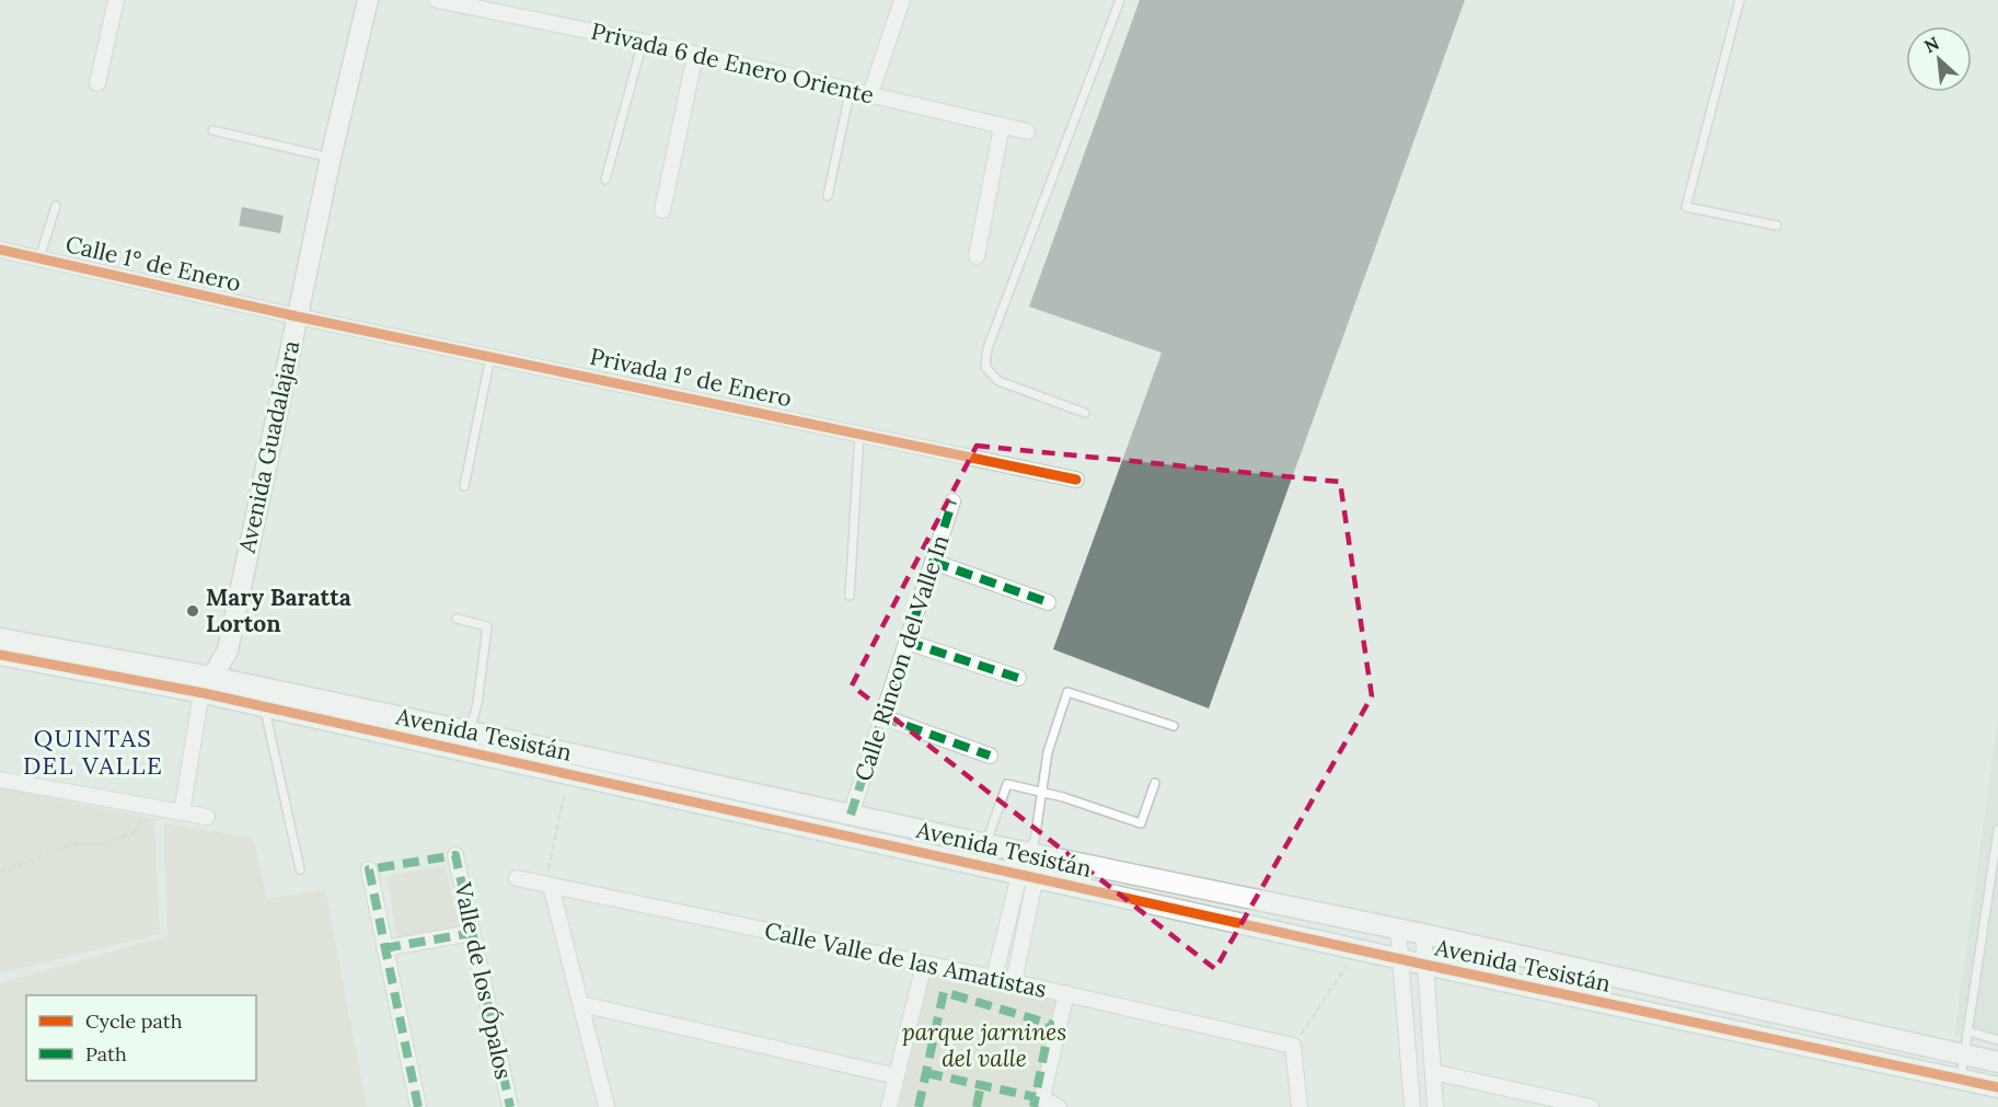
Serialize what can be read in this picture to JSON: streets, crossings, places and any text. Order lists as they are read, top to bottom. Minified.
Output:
{"streets":{"street":["Privada 6 de Enero Oriente","Calle 1° de Enero","Privada 1° de Enero","Avenida Guadalajara","Calle Rincon del Valle In","Avenida Tesistán","Calle Valle de las Amatistas","Valle de los Ópalos"]},"crossings":[["Calle 1° de Enero","Privada 1° de Enero"],["Calle 1° de Enero","Avenida Guadalajara"],["Privada 1° de Enero","Avenida Guadalajara"],["Avenida Guadalajara","Avenida Tesistán"],["Calle Rincon del Valle In","Avenida Tesistán"]],"districts":["QUINTAS DEL VALLE"],"parks":["parque jarnines del valle"],"places":["Mary Baratta Lorton"],"legend":["Cycle path","Path"],"north":"top left"}
